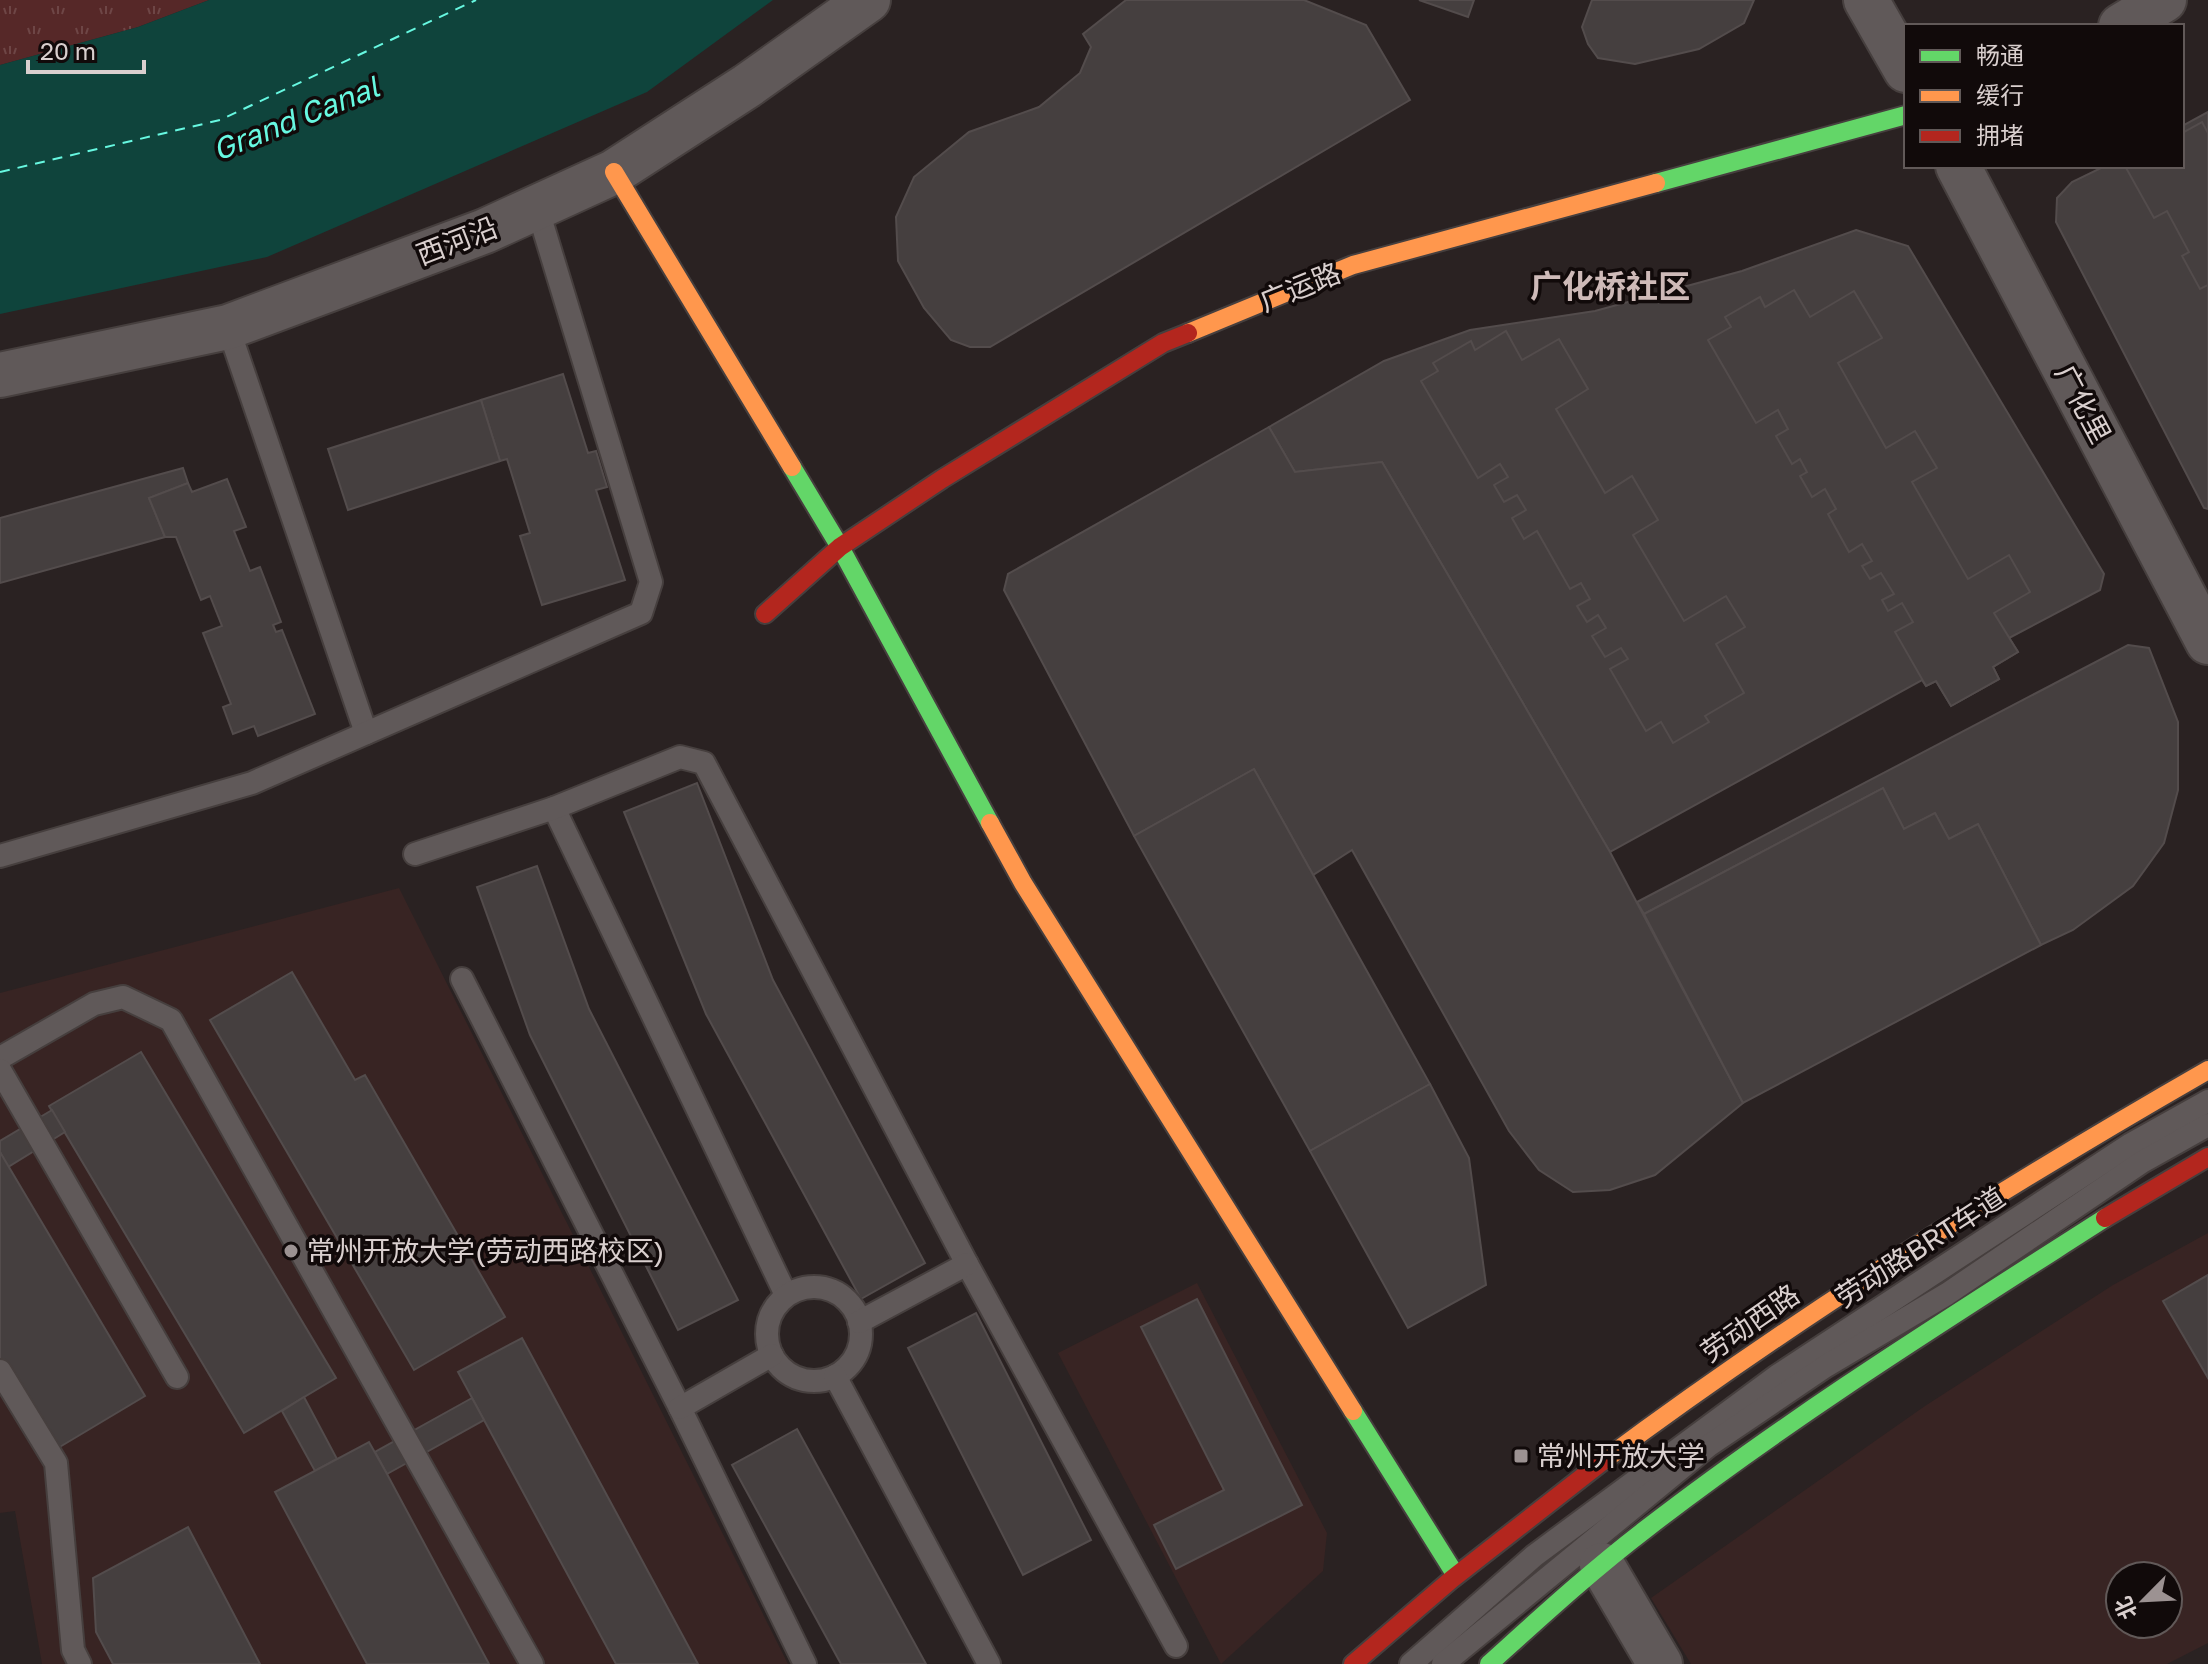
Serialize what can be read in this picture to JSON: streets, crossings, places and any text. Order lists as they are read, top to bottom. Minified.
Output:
{"streets":{"street":["西河沿","广运路","广化里","劳动西路"],"lane":["劳动路BRT车道"]},"districts":["广化桥社区"],"water":["Grand Canal"],"places":{"other":["常州开放大学(劳动西路校区)"],"transit":["常州开放大学"]},"legend":["畅通","缓行","拥堵"],"scale_bar":"20 m","north":"bottom left"}
